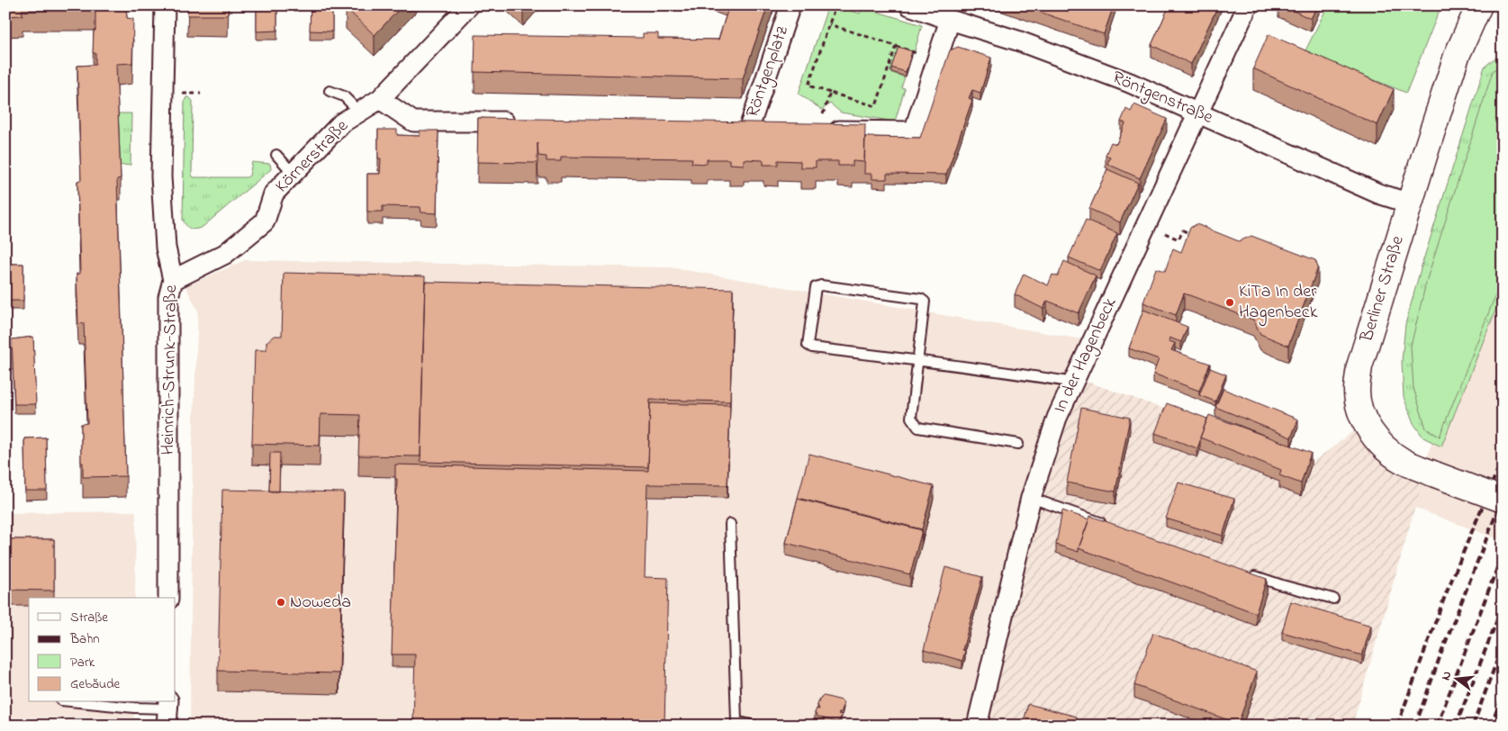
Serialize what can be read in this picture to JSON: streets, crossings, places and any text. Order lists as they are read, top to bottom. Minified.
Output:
{"streets":{"street":["Röntgenplatz","Röntgenstraße","Körnerstraße","Berliner Straße","In der Hagenbeck","Heinrich-Strunk-Straße"]},"crossings":[["Röntgenstraße","Berliner Straße"],["Röntgenstraße","In der Hagenbeck"],["Körnerstraße","Heinrich-Strunk-Straße"]],"places":["KiTa In der Hagenbeck","Noweda"],"legend":["Straße","Bahn","Park","Gebäude"],"north":"left"}
